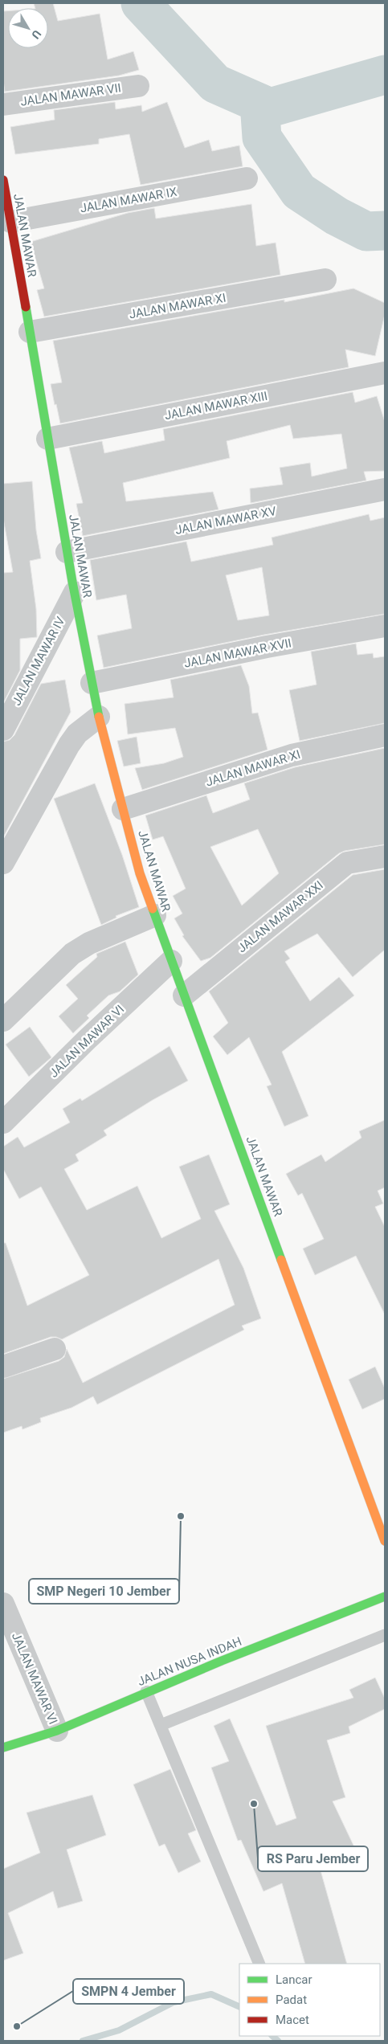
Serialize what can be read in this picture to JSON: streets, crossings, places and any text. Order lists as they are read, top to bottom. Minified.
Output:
{"streets":{"street":["JALAN MAWAR VII","JALAN MAWAR IX","JALAN MAWAR","JALAN MAWAR XI","JALAN MAWAR XIII","JALAN MAWAR XV","JALAN MAWAR XVII","JALAN MAWAR IV","JALAN MAWAR XXI","JALAN MAWAR VI","JALAN NUSA INDAH"]},"crossings":[["JALAN MAWAR IX","JALAN MAWAR"],["JALAN MAWAR","JALAN MAWAR XI"],["JALAN MAWAR","JALAN MAWAR XIII"],["JALAN MAWAR","JALAN MAWAR XV"],["JALAN MAWAR","JALAN MAWAR XVII"],["JALAN MAWAR","JALAN MAWAR IV"],["JALAN MAWAR","JALAN MAWAR XXI"],["JALAN MAWAR","JALAN MAWAR VI"],["JALAN MAWAR VI","JALAN NUSA INDAH"]],"places":["SMP Negeri 10 Jember","RS Paru Jember","SMPN 4 Jember"],"legend":["Lancar","Padat","Macet"],"north":"bottom right"}
